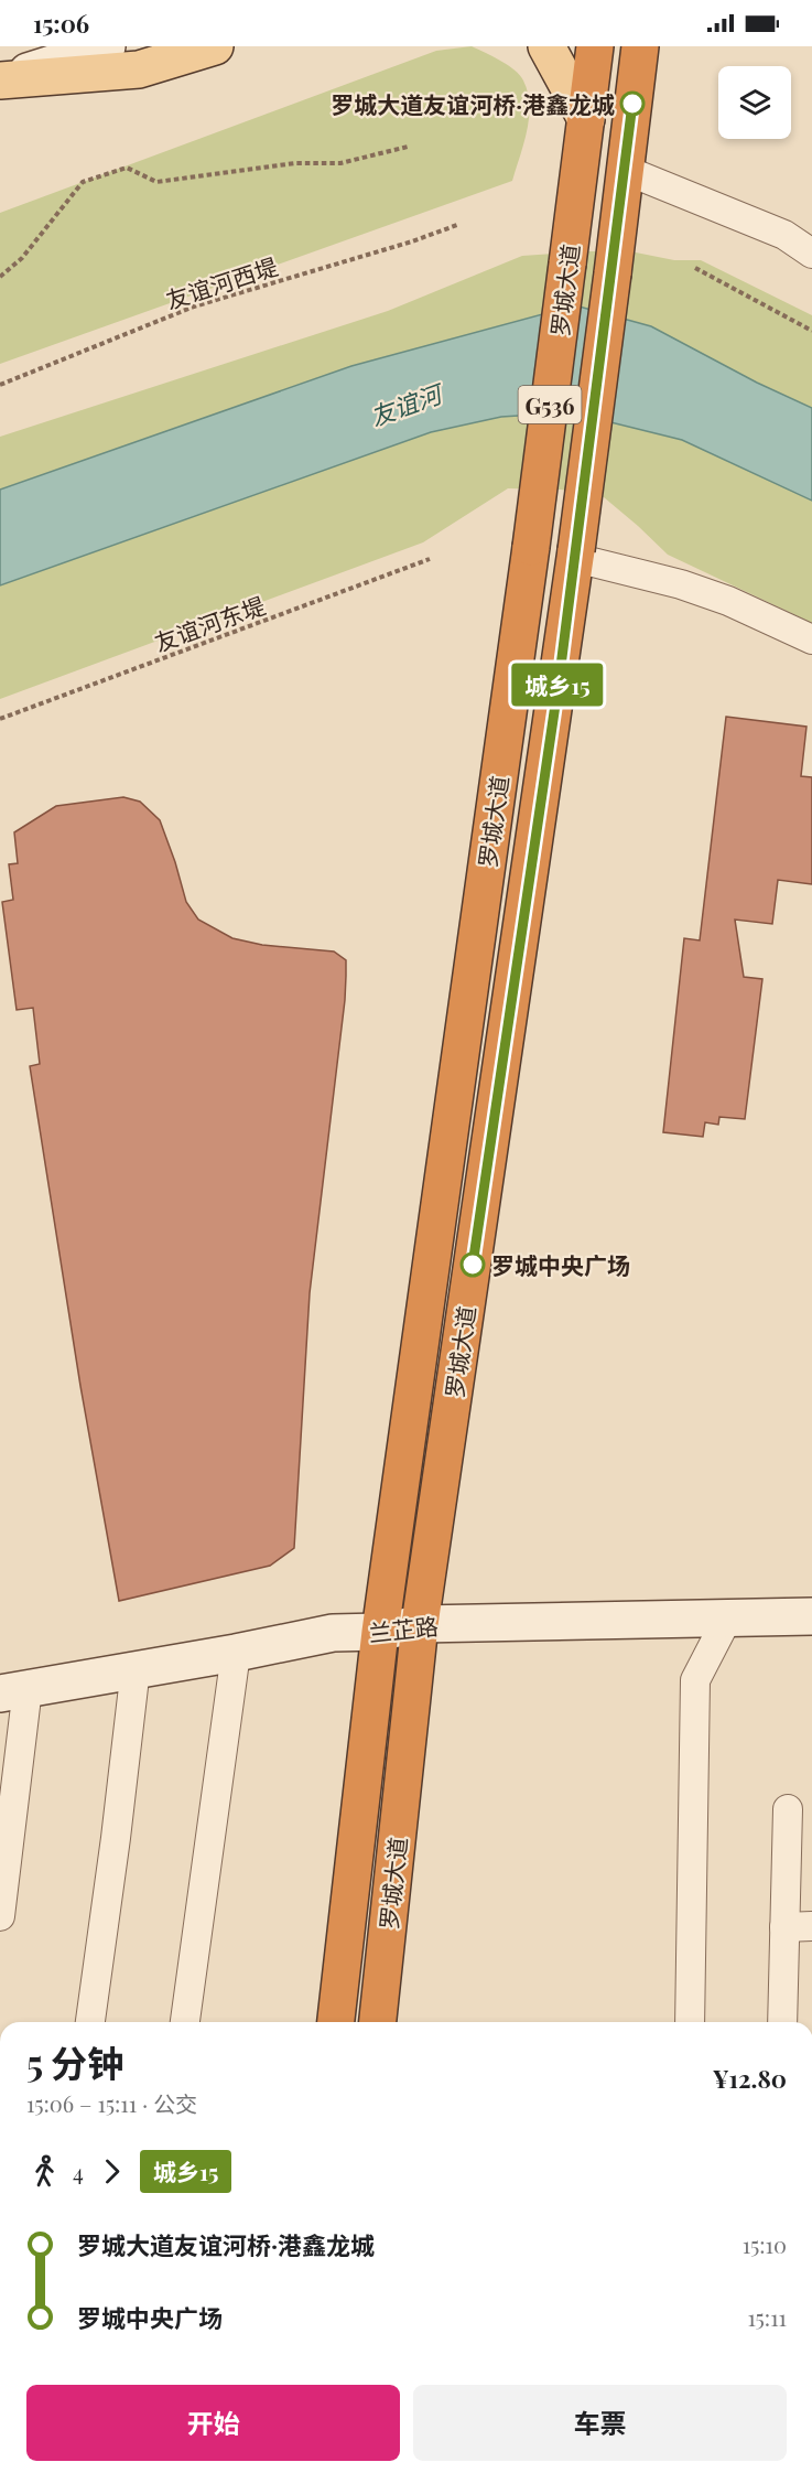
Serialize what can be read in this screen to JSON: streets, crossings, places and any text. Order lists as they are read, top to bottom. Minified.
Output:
{"streets":{"highway":["罗城大道","G536"],"street":["兰芷路"],"path":["友谊河西堤","友谊河东堤"]},"crossings":[["罗城大道","兰芷路"]],"water":["友谊河"],"places":["罗城大道友谊河桥·港鑫龙城","罗城中央广场"],"lines":["bus line 城乡15"],"page":{"status":"15:06","on_map":"城乡15","heading":["5 分钟","15:06 – 15:11 · 公交","¥12.80"],"legs":["4","城乡15"],"list":[{"name":"罗城大道友谊河桥·港鑫龙城","value":"15:10"},{"name":"罗城中央广场","value":"15:11"}],"buttons":["开始","车票"]}}
